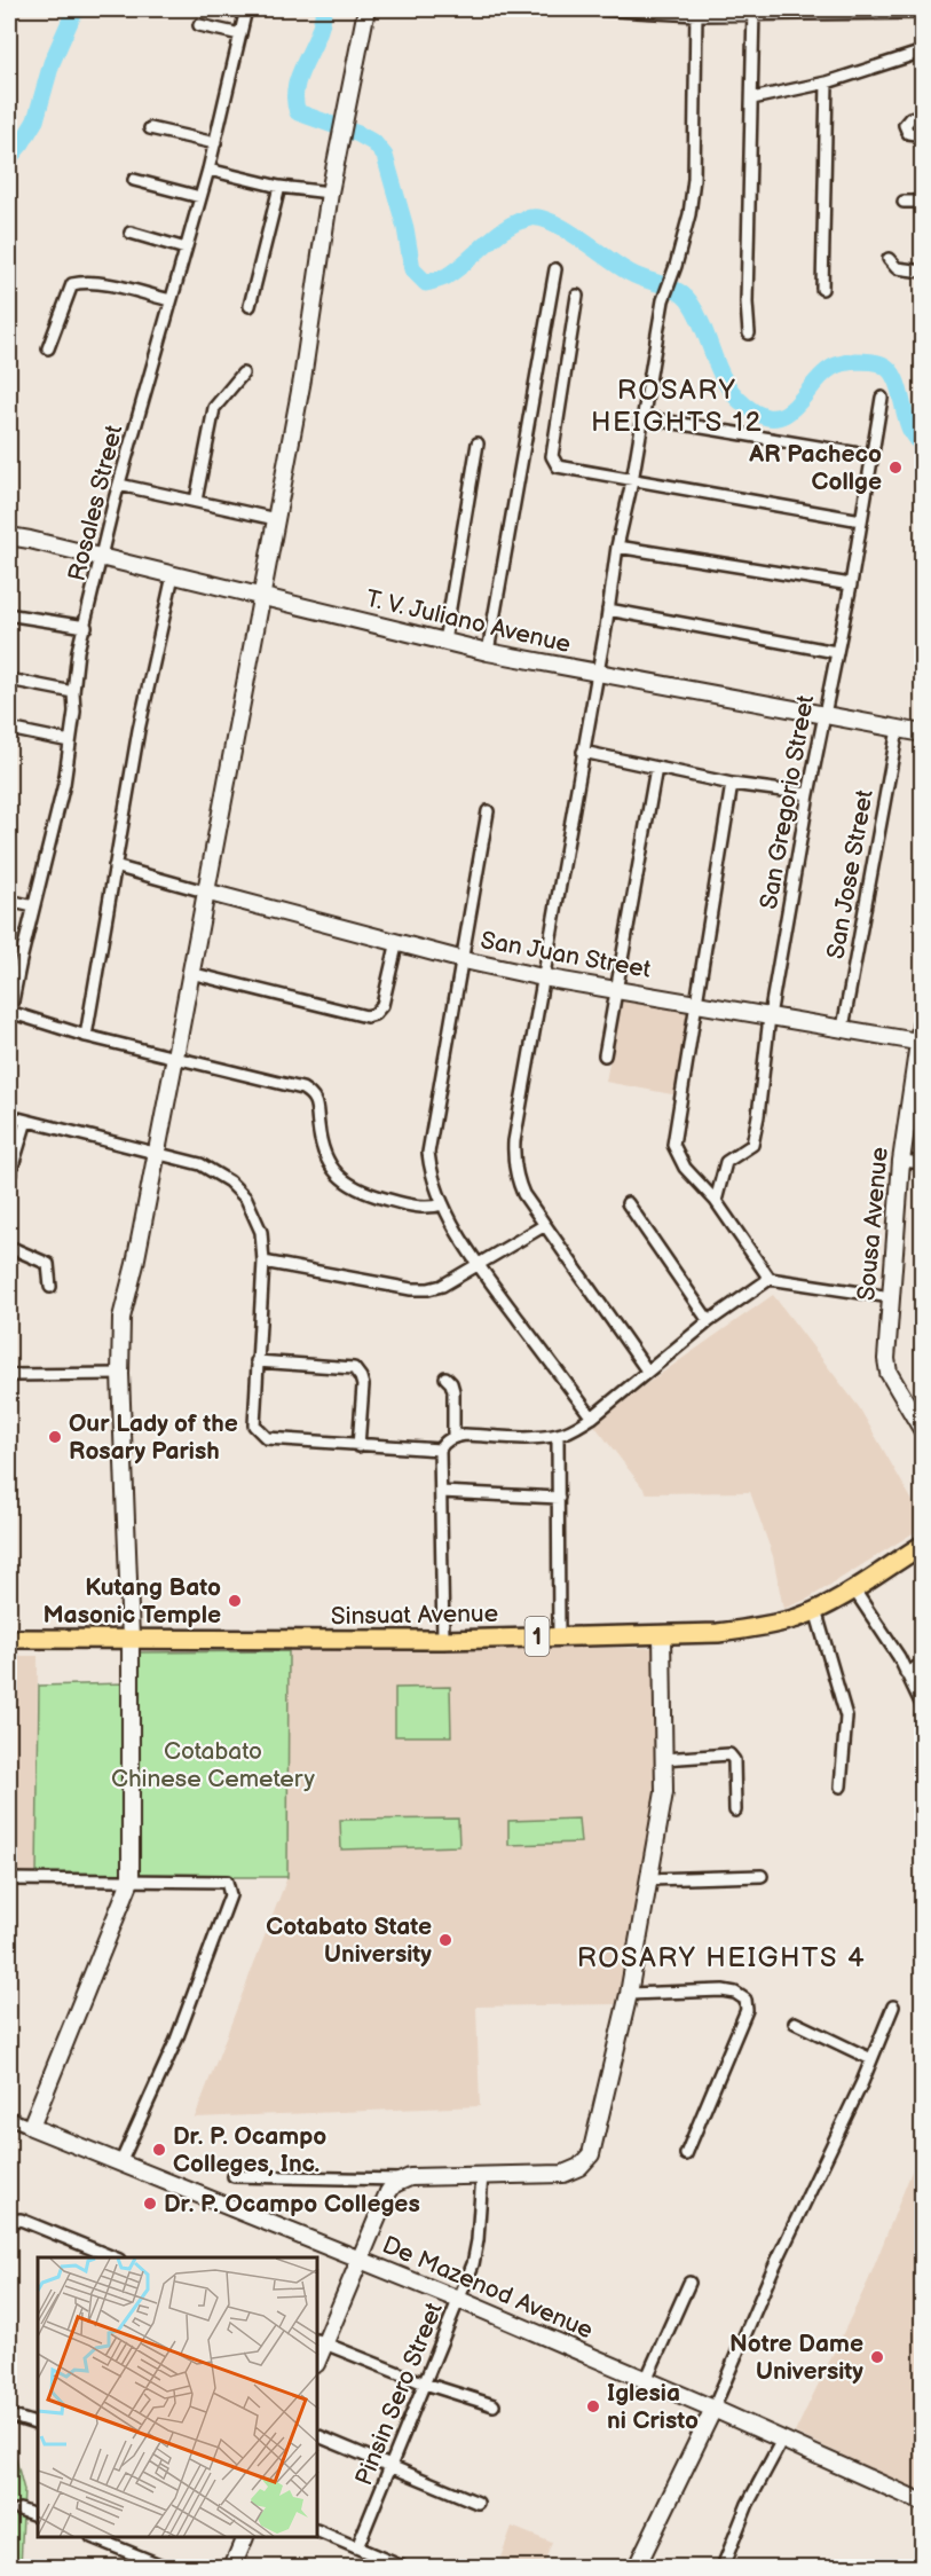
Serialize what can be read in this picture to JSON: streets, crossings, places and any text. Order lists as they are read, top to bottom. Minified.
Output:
{"streets":{"main road":["T. V. Juliano Avenue","San Juan Street","Sousa Avenue","Sinsuat Avenue","1","De Mazenod Avenue"],"street":["Rosales Street","San Gregorio Street","San Jose Street","Pinsin Sero Street"]},"crossings":[["Rosales Street","T. V. Juliano Avenue"],["T. V. Juliano Avenue","San Gregorio Street"],["T. V. Juliano Avenue","San Jose Street"],["San Gregorio Street","San Juan Street"],["San Jose Street","San Juan Street"],["San Juan Street","Sousa Avenue"],["De Mazenod Avenue","Pinsin Sero Street"]],"districts":["ROSARY HEIGHTS 12","ROSARY HEIGHTS 4"],"parks":["Cotabato Chinese Cemetery"],"places":["AR Pacheco Collge","Our Lady of the Rosary Parish","Kutang Bato Masonic Temple","Cotabato State University","Dr. P. Ocampo Colleges, Inc.","Dr. P. Ocampo Colleges","Notre Dame University","Iglesia ni Cristo"]}
